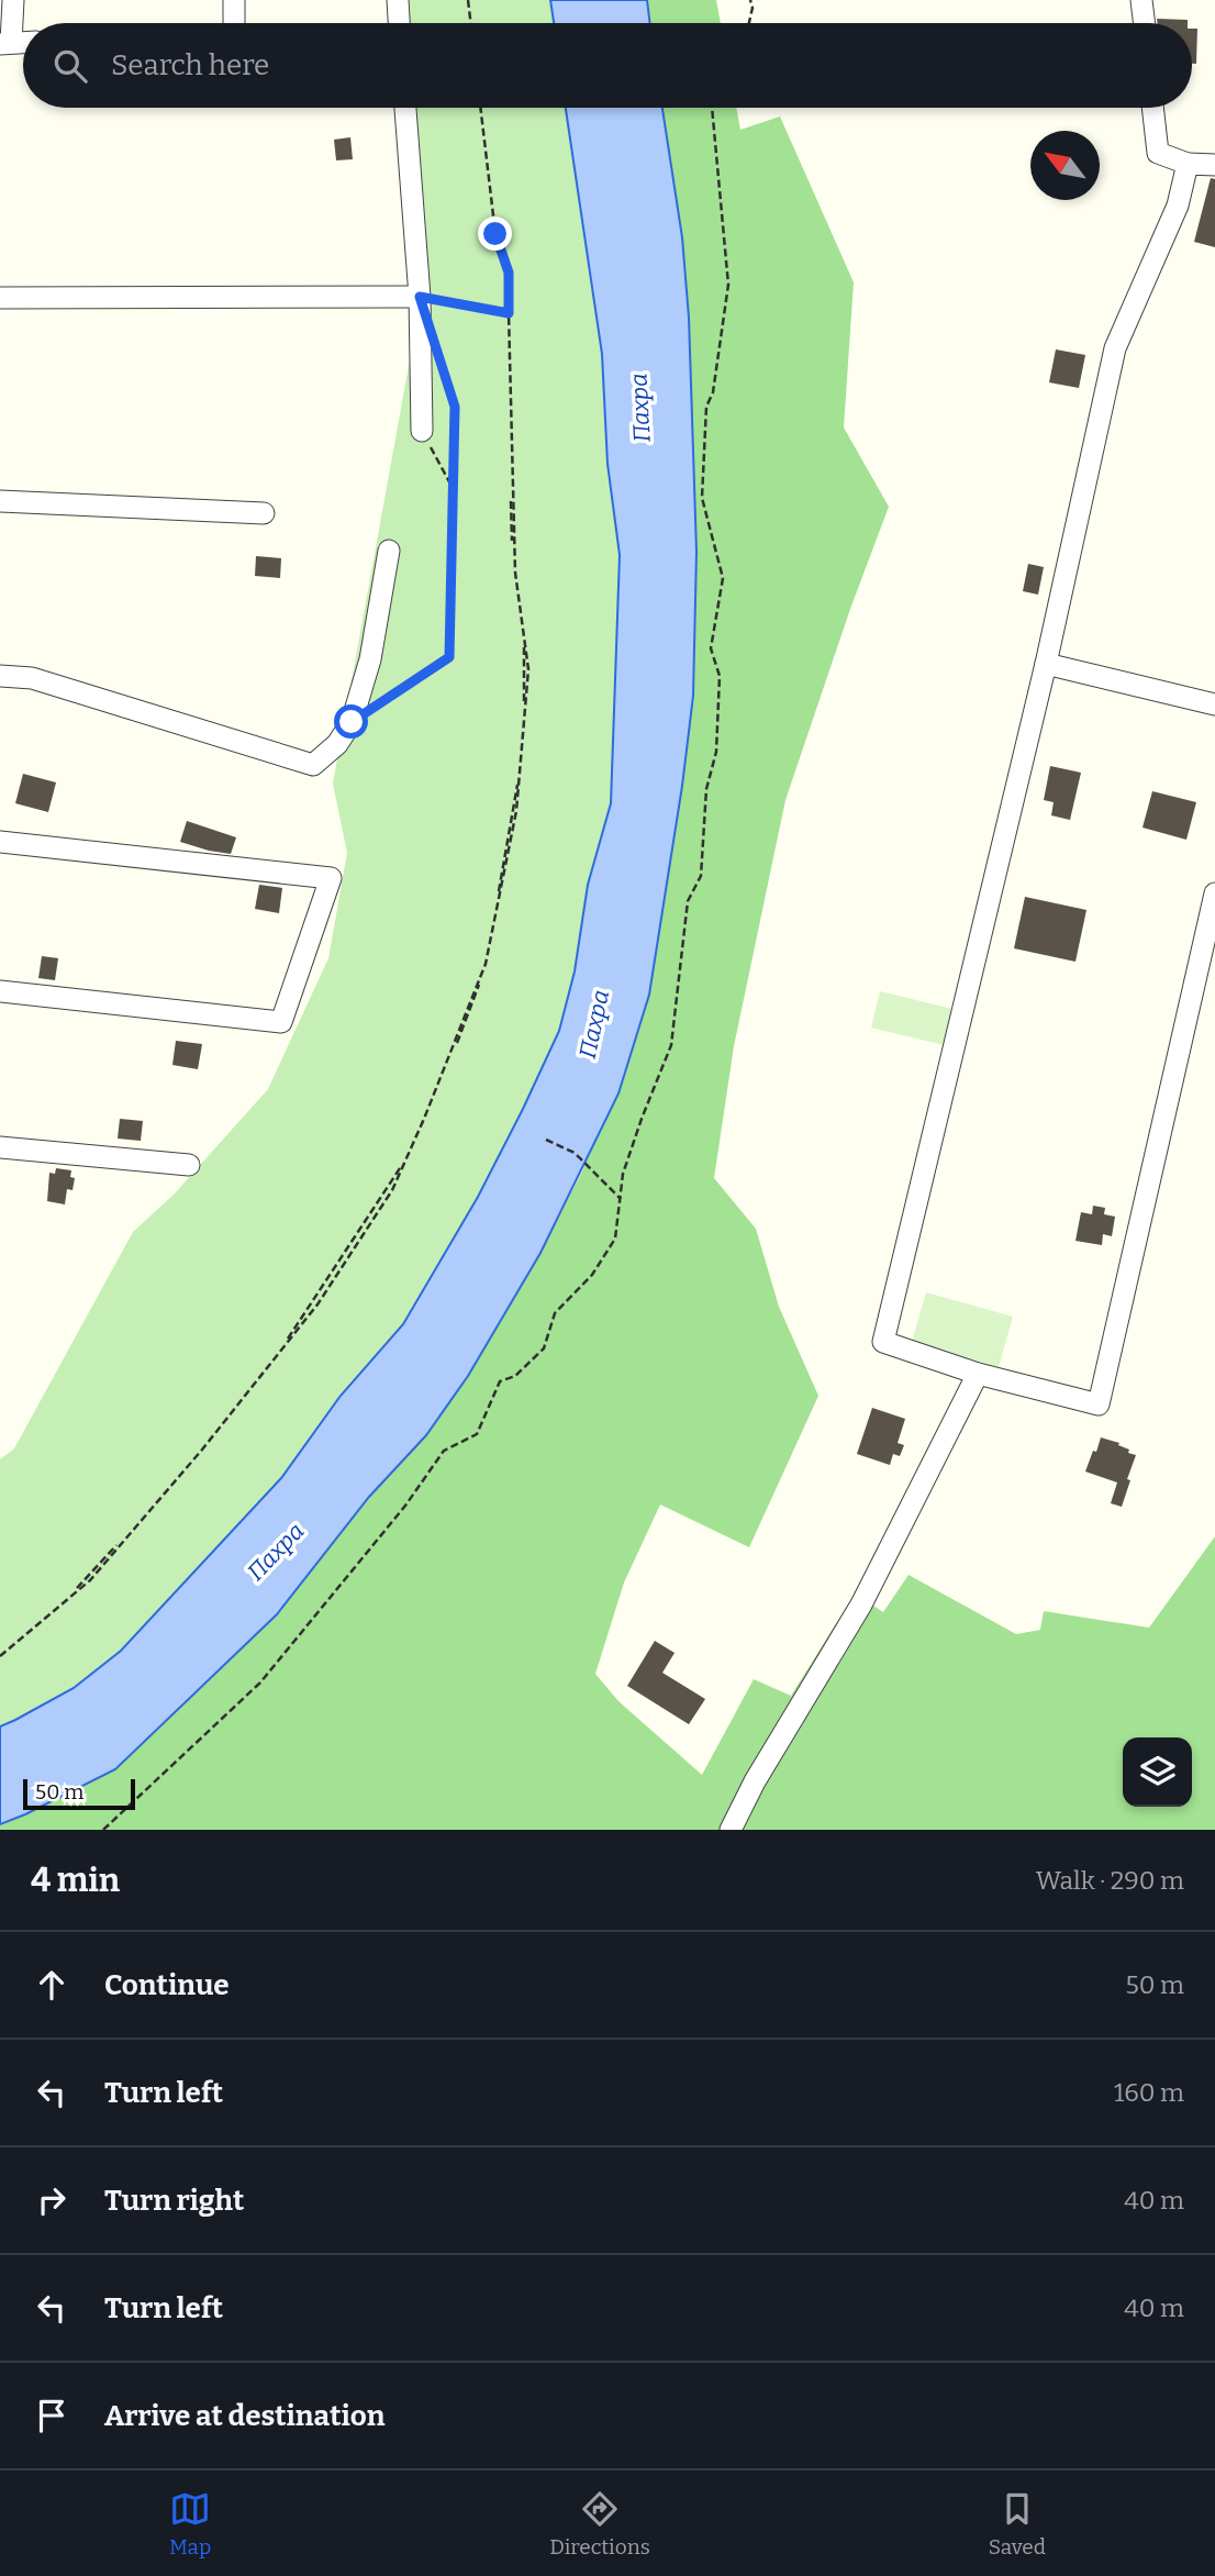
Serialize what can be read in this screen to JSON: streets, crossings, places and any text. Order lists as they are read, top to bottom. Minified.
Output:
{"water":["Пахра"],"scale_bar":"50 m","north":"top left","page":{"search":"Search here","scale":"50 m","heading":["4 min","Walk · 290 m"],"list":[["Continue","50 m"],["Turn left","160 m"],["Turn right","40 m"],["Turn left","40 m"],"Arrive at destination"],"nav":["Map","Directions","Saved"]}}
